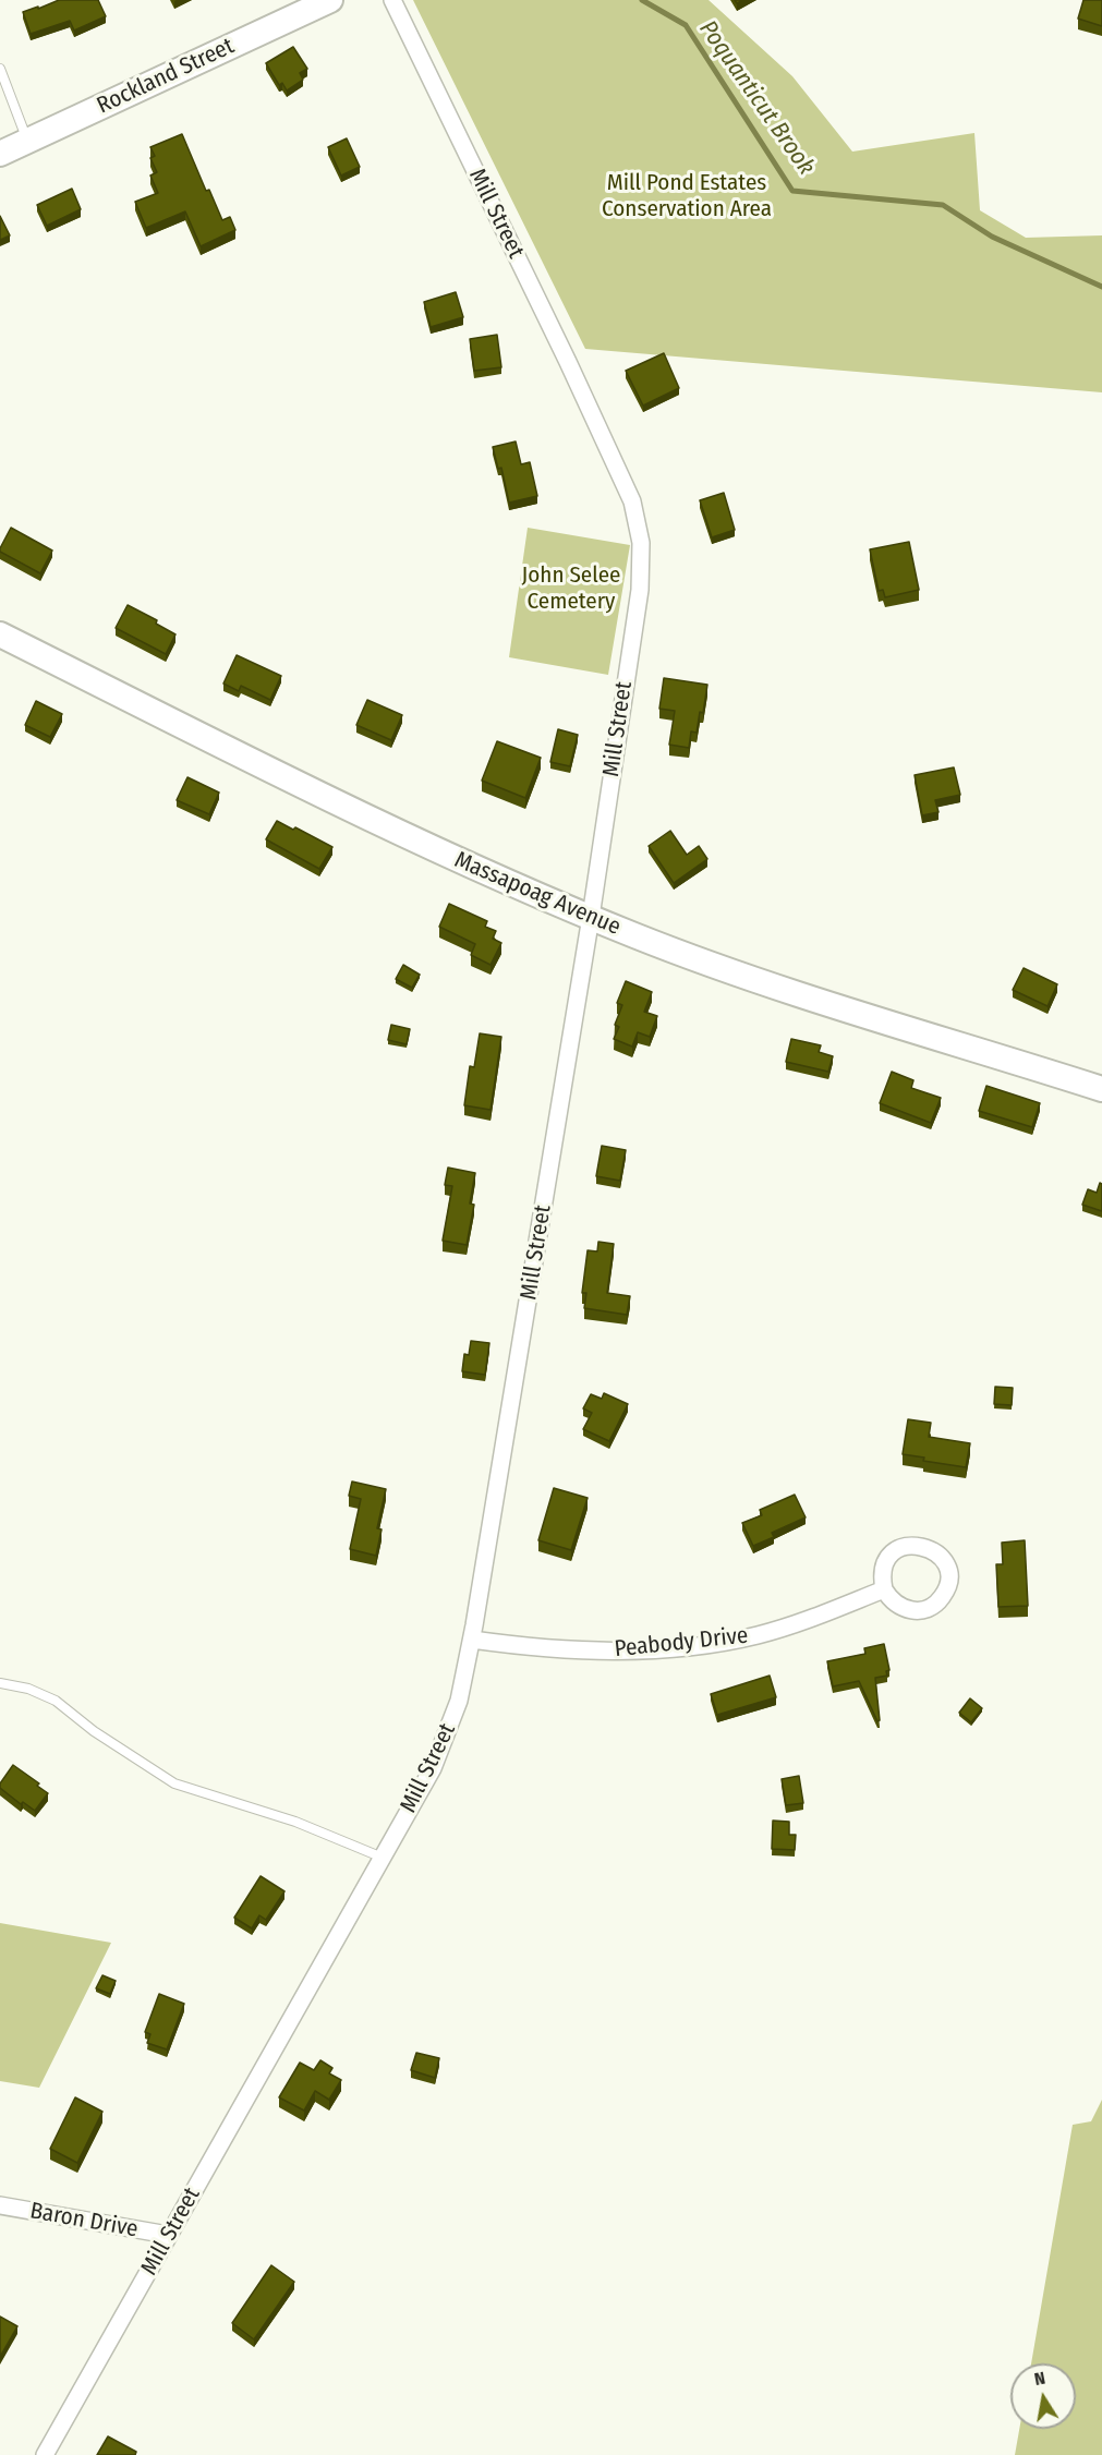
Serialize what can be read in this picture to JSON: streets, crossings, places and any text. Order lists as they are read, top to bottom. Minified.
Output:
{"streets":{"main road":["Rockland Street","Massapoag Avenue"],"street":["Mill Street","Peabody Drive","Baron Drive"]},"crossings":[["Mill Street","Massapoag Avenue"],["Mill Street","Peabody Drive"],["Mill Street","Baron Drive"]],"water":["Poquanticut Brook"],"parks":["Mill Pond Estates Conservation Area","John Selee Cemetery"],"north":"top"}
